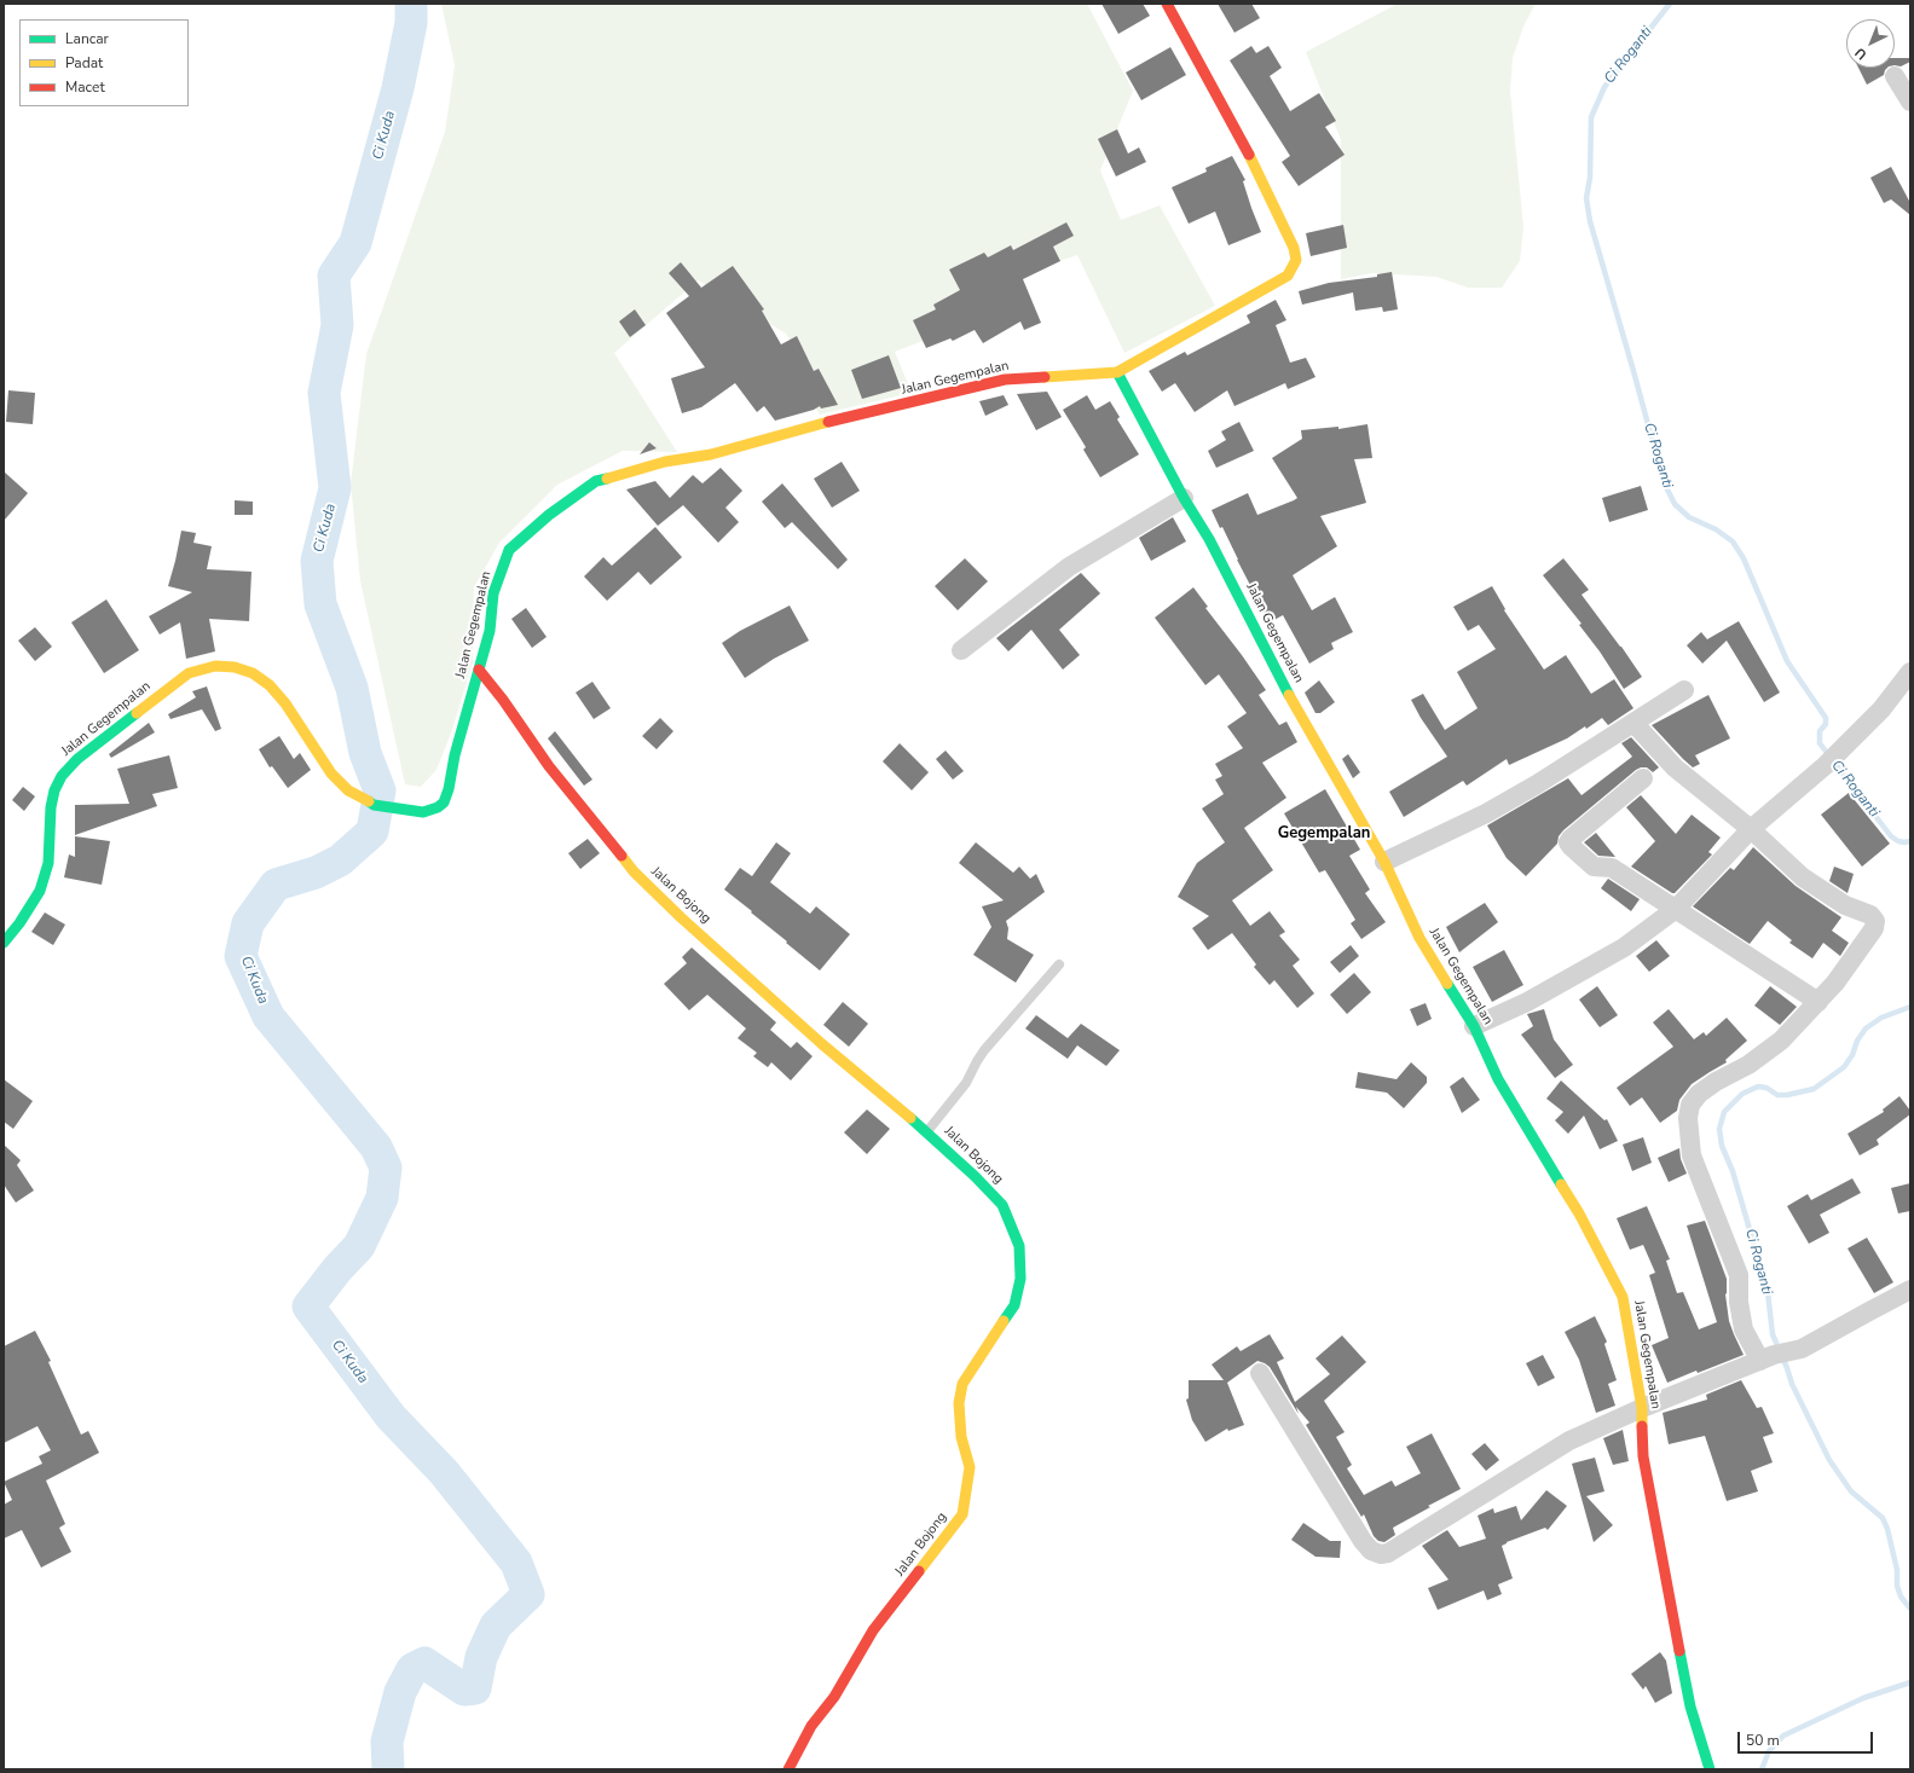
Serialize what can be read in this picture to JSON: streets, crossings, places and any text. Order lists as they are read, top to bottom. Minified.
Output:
{"streets":{"street":["Jalan Gegempalan","Jalan Bojong"]},"crossings":[["Jalan Gegempalan","Jalan Bojong"]],"districts":["Gegempalan"],"water":["Ci Roganti","Ci Kuda"],"legend":["Lancar","Padat","Macet"],"scale_bar":"50 m","north":"bottom left"}
